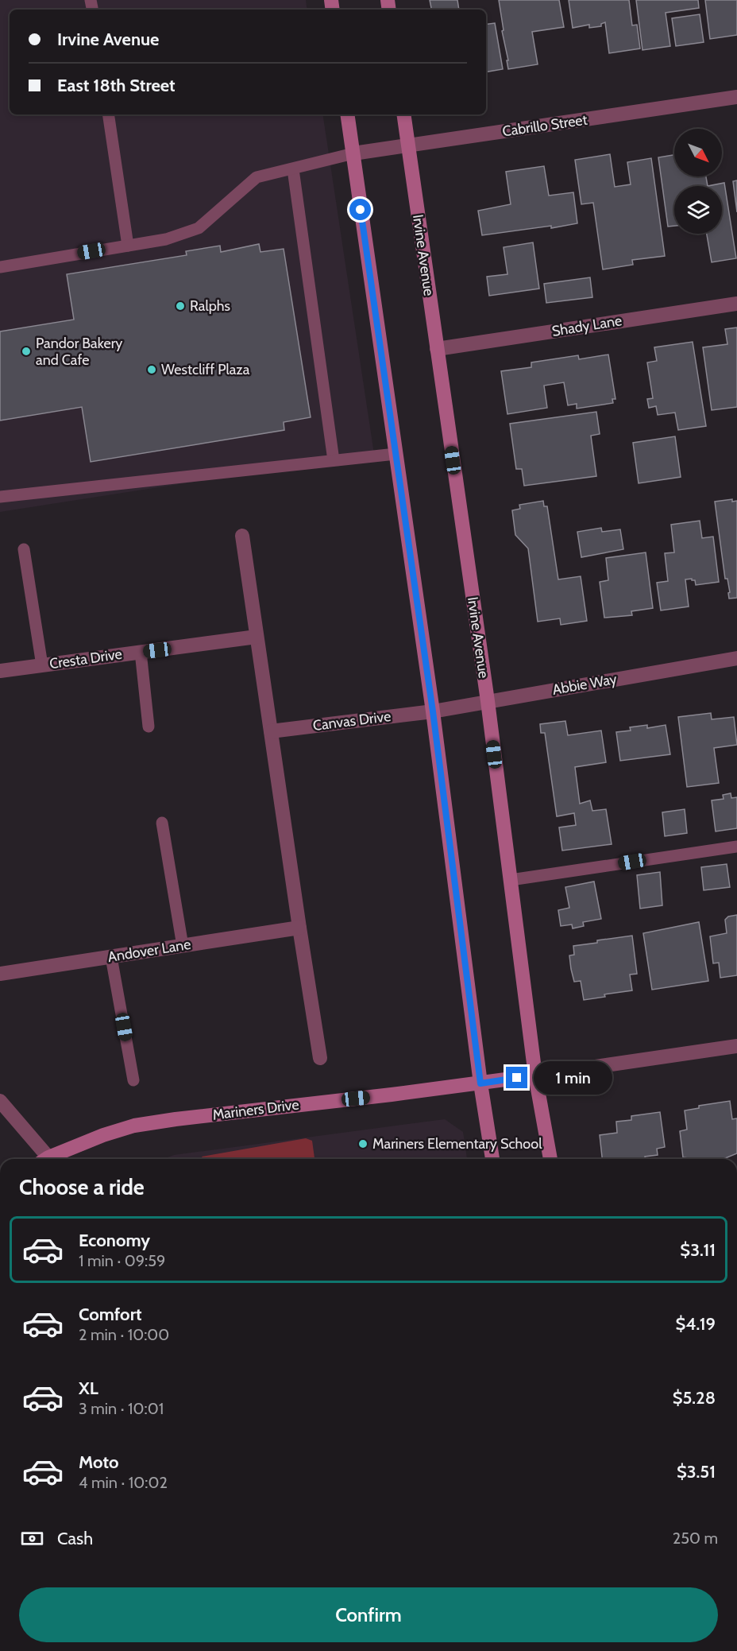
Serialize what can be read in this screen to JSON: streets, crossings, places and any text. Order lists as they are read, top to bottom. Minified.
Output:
{"streets":{"main road":["Irvine Avenue","Mariners Drive"],"street":["Cabrillo Street","Shady Lane","Cresta Drive","Abbie Way","Canvas Drive","Andover Lane"]},"crossings":[["Cabrillo Street","Irvine Avenue"],["Irvine Avenue","Shady Lane"],["Irvine Avenue","Abbie Way"],["Irvine Avenue","Mariners Drive"],["Abbie Way","Canvas Drive"]],"places":["Ralphs","Pandor Bakery and Cafe","Westcliff Plaza","Mariners Elementary School"],"north":"bottom right","page":{"banner":["Irvine Avenue","East 18th Street"],"bubble":"1 min","heading":"Choose a ride","list":[{"name":"Economy","note":"1 min · 09:59","value":"$3.11"},{"name":"Comfort","note":"2 min · 10:00","value":"$4.19"},{"name":"XL","note":"3 min · 10:01","value":"$5.28"},{"name":"Moto","note":"4 min · 10:02","value":"$3.51"}],"pay":["Cash","250 m"],"buttons":"Confirm"}}
